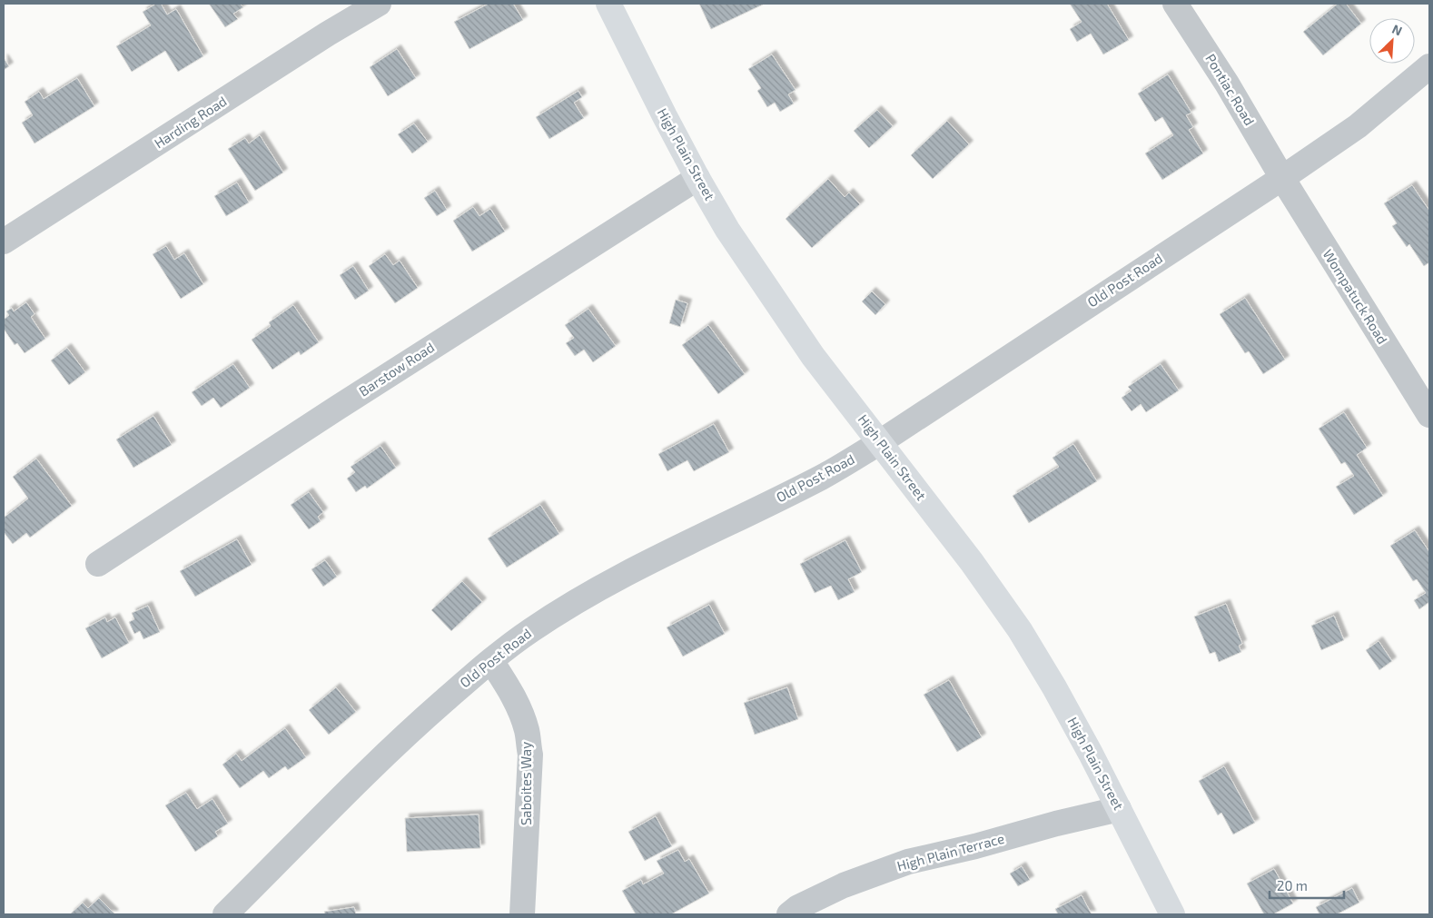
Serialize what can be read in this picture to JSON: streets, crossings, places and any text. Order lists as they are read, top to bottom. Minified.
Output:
{"streets":{"main road":["High Plain Street"],"street":["Pontiac Road","Harding Road","Old Post Road","Wompatuck Road","Barstow Road","Saboites Way","High Plain Terrace"]},"crossings":[["Pontiac Road","Old Post Road"],["Pontiac Road","Wompatuck Road"],["High Plain Street","Old Post Road"],["High Plain Street","Barstow Road"],["High Plain Street","High Plain Terrace"],["Old Post Road","Wompatuck Road"],["Old Post Road","Saboites Way"]],"scale_bar":"20 m","north":"top right"}
